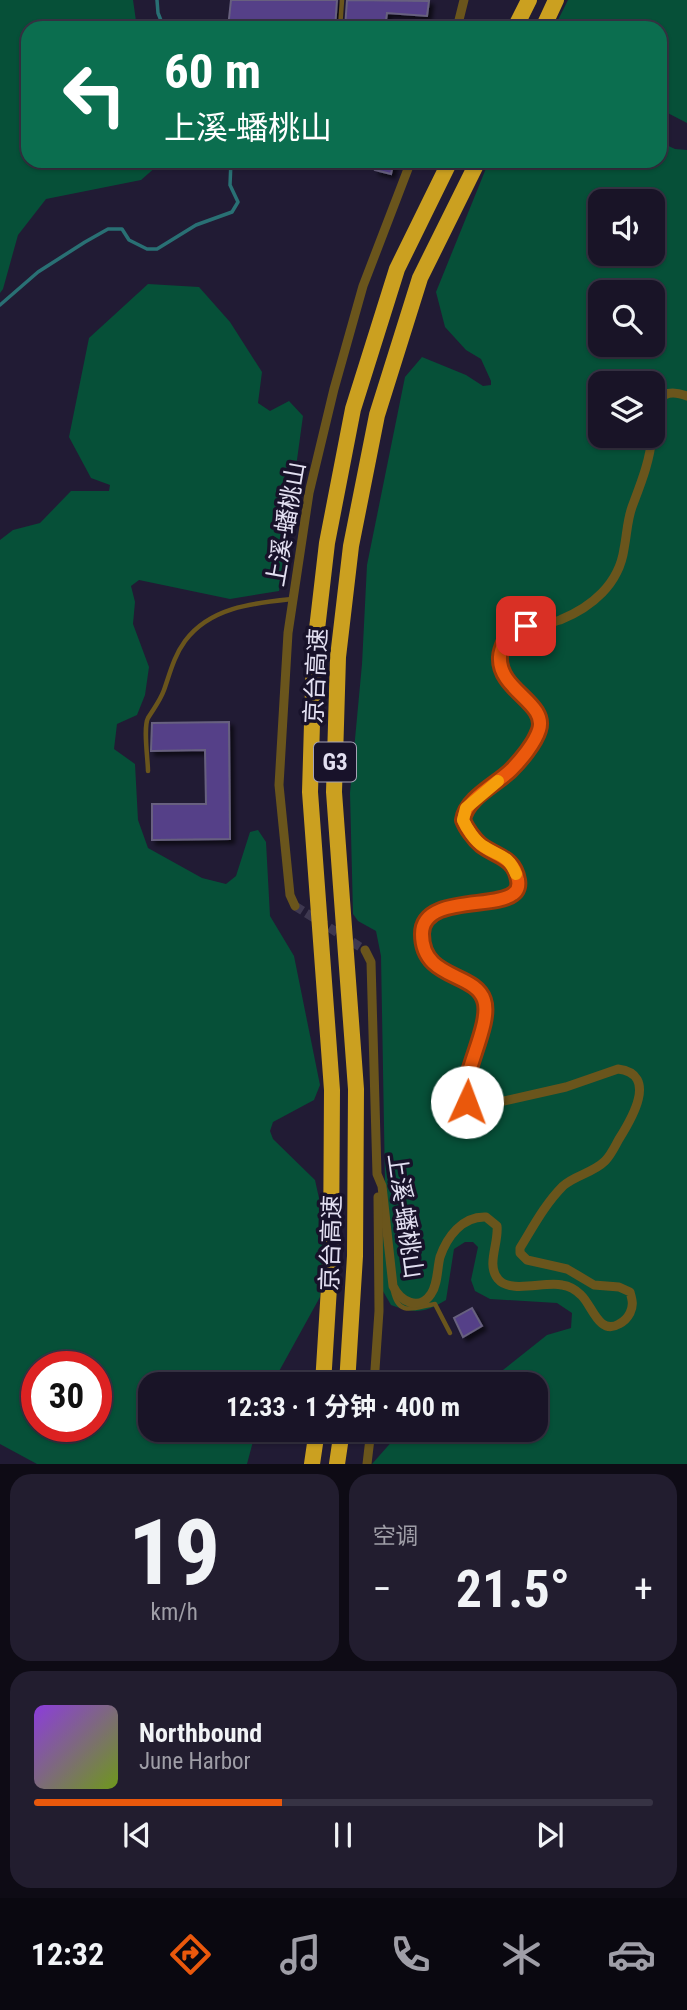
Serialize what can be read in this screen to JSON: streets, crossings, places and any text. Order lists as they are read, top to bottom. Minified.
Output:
{"streets":{"highway":["京台高速","G3"],"street":["上溪-蟠桃山"]},"page":{"turn":["60 m","上溪-蟠桃山"],"limit":"30","trip":"12:33 · 1 分钟 · 400 m","tile":[["19","km/h"],"空调"],"heat":["−","21.5°","+"],"song":["Northbound","June Harbor"],"tabs":"12:32"}}
